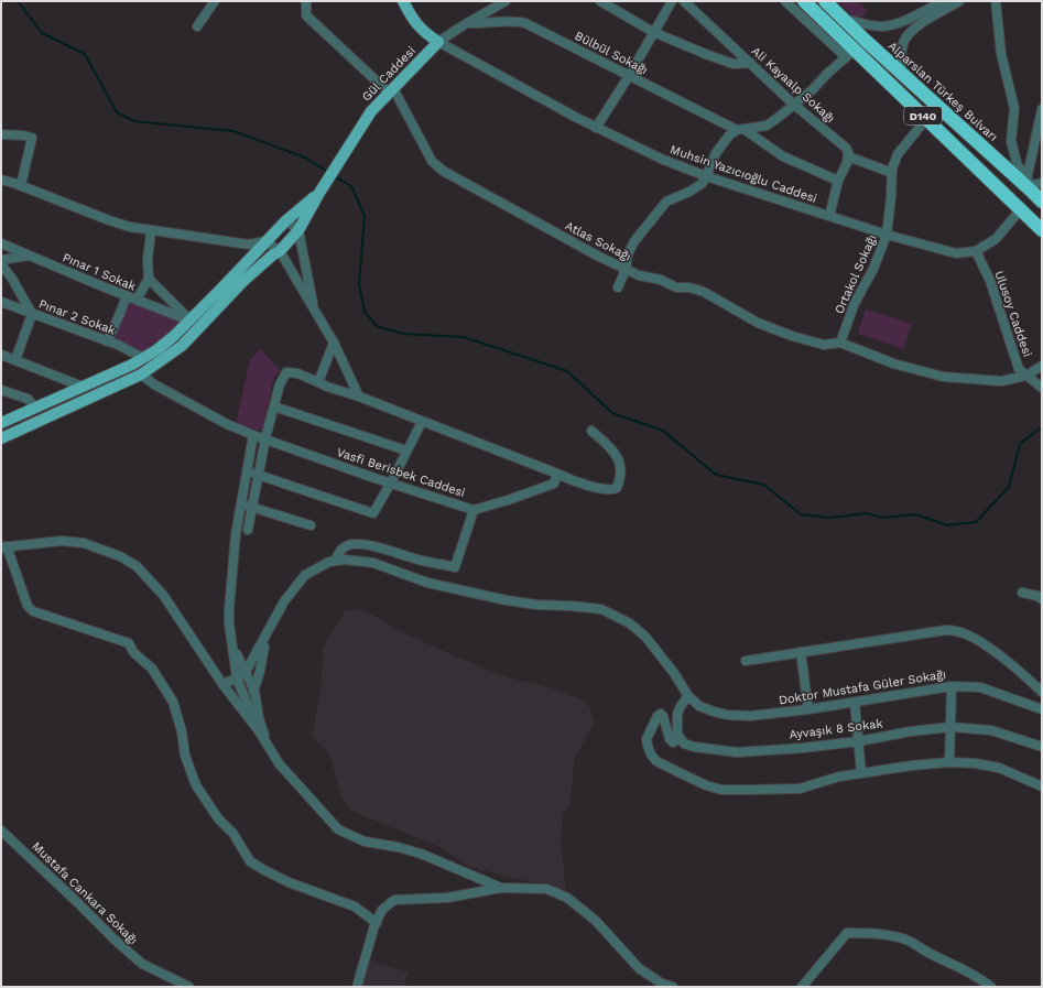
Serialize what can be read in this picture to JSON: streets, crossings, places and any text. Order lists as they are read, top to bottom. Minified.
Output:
{"streets":{"highway":["Alparslan Türkeş Bulvarı","D140"],"main road":["Gül Caddesi"],"street":["Bülbül Sokağı","Ali Kayaalp Sokağı","Muhsin Yazıcıoğlu Caddesi","Atlas Sokağı","Pınar 1 Sokak","Ortakol Sokağı","Ulusoy Caddesi","Pınar 2 Sokak","Vasfi Berisbek Caddesi","Doktor Mustafa Güler Sokağı","Ayvaşık 8 Sokak","Mustafa Cankara Sokağı"]},"crossings":[["Bülbül Sokağı","Gül Caddesi"],["Gül Caddesi","Muhsin Yazıcıoğlu Caddesi"],["Gül Caddesi","Atlas Sokağı"],["Gül Caddesi","Pınar 1 Sokak"],["Gül Caddesi","Pınar 2 Sokak"],["Gül Caddesi","Vasfi Berisbek Caddesi"],["Alparslan Türkeş Bulvarı","D140"],["Alparslan Türkeş Bulvarı","Muhsin Yazıcıoğlu Caddesi"],["D140","Muhsin Yazıcıoğlu Caddesi"],["D140","Ortakol Sokağı"],["Muhsin Yazıcıoğlu Caddesi","Ortakol Sokağı"],["Muhsin Yazıcıoğlu Caddesi","Ulusoy Caddesi"],["Atlas Sokağı","Ortakol Sokağı"],["Atlas Sokağı","Ulusoy Caddesi"],["Ortakol Sokağı","Ulusoy Caddesi"]]}
